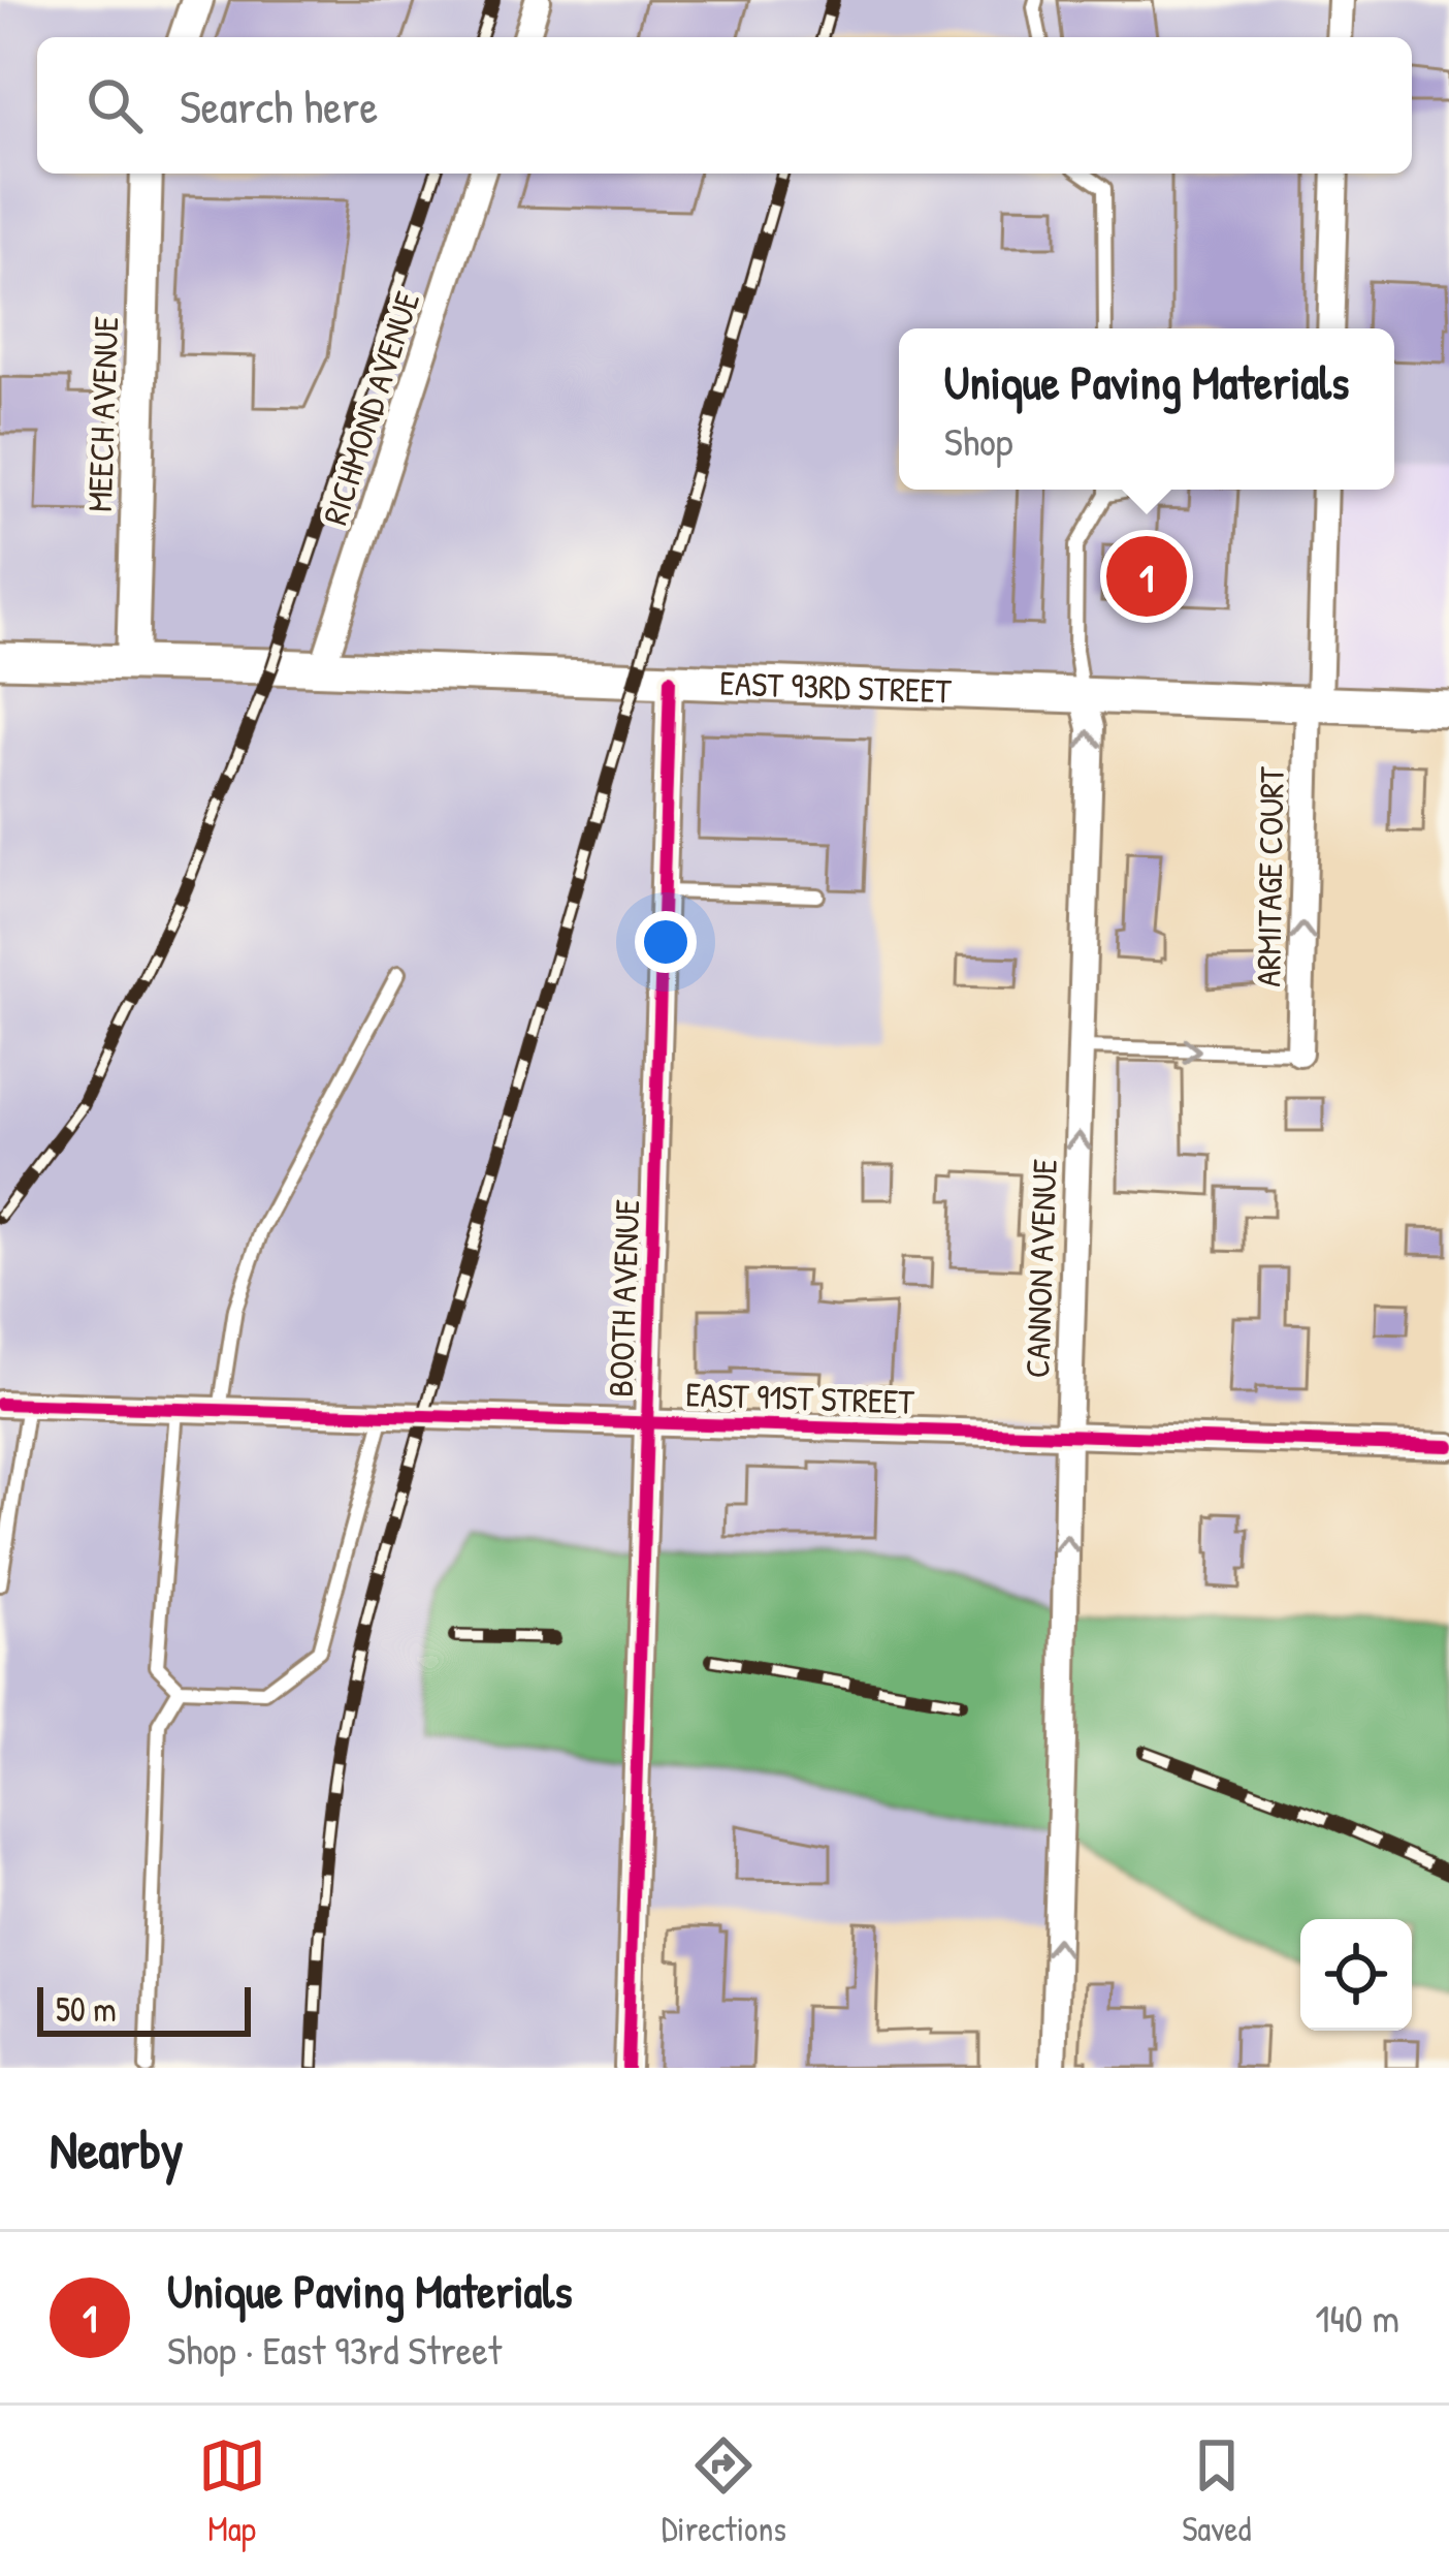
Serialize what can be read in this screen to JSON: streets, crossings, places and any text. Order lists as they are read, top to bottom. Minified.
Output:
{"streets":{"main road":["EAST 93RD STREET"],"street":["RICHMOND AVENUE","MEECH AVENUE","ARMITAGE COURT","CANNON AVENUE","BOOTH AVENUE","EAST 91ST STREET"]},"crossings":[["RICHMOND AVENUE","EAST 93RD STREET"],["MEECH AVENUE","EAST 93RD STREET"],["EAST 93RD STREET","ARMITAGE COURT"],["EAST 93RD STREET","CANNON AVENUE"],["EAST 93RD STREET","BOOTH AVENUE"],["CANNON AVENUE","EAST 91ST STREET"],["BOOTH AVENUE","EAST 91ST STREET"]],"one_way":["ARMITAGE COURT","CANNON AVENUE"],"scale_bar":"50 m","page":{"search":"Search here","popup":["Unique Paving Materials","Shop"],"pins":"1","scale":"50 m","heading":"Nearby","list":[{"mark":"1","name":"Unique Paving Materials","note":"Shop · East 93rd Street","value":"140 m"}],"nav":["Map","Directions","Saved"]}}
